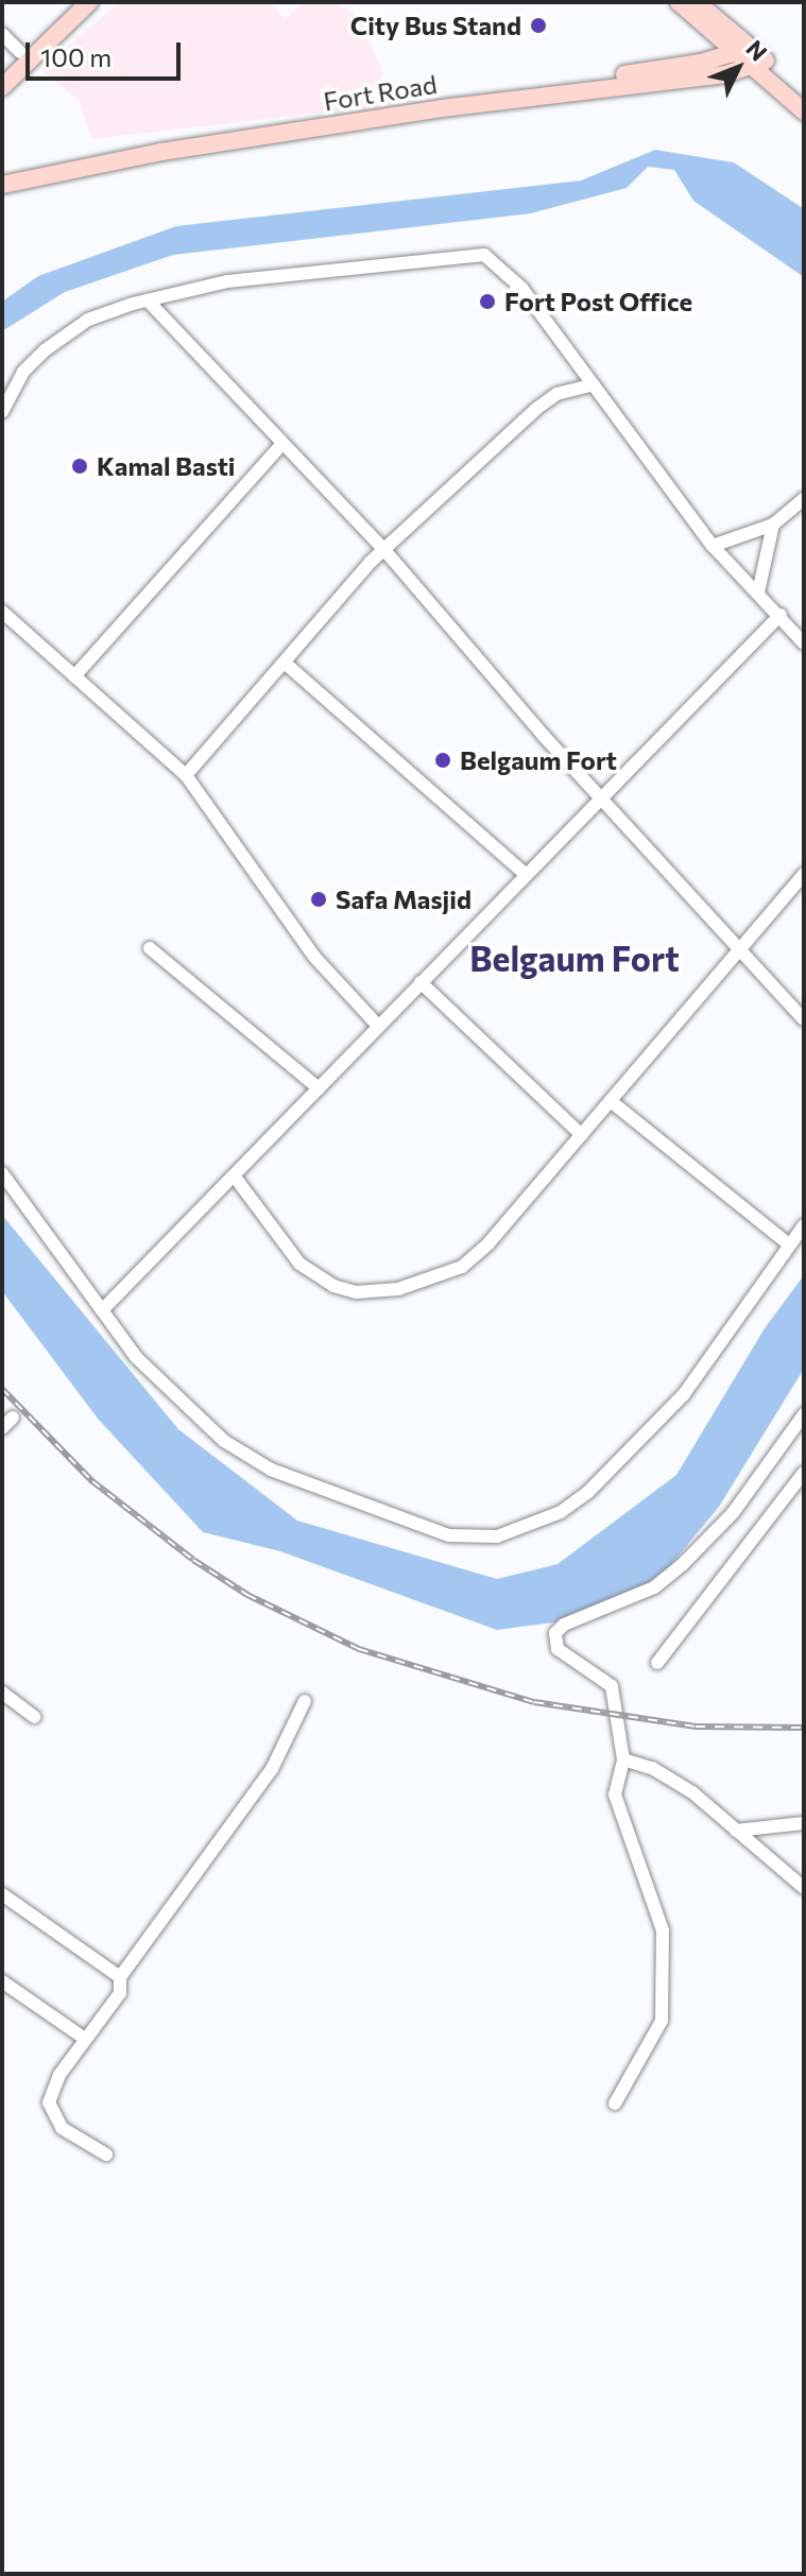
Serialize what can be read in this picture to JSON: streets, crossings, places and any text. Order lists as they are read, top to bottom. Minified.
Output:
{"streets":{"main road":["Fort Road"]},"districts":["Belgaum Fort"],"places":["City Bus Stand","Fort Post Office","Kamal Basti","Belgaum Fort","Safa Masjid"],"scale_bar":"100 m","north":"top right"}
